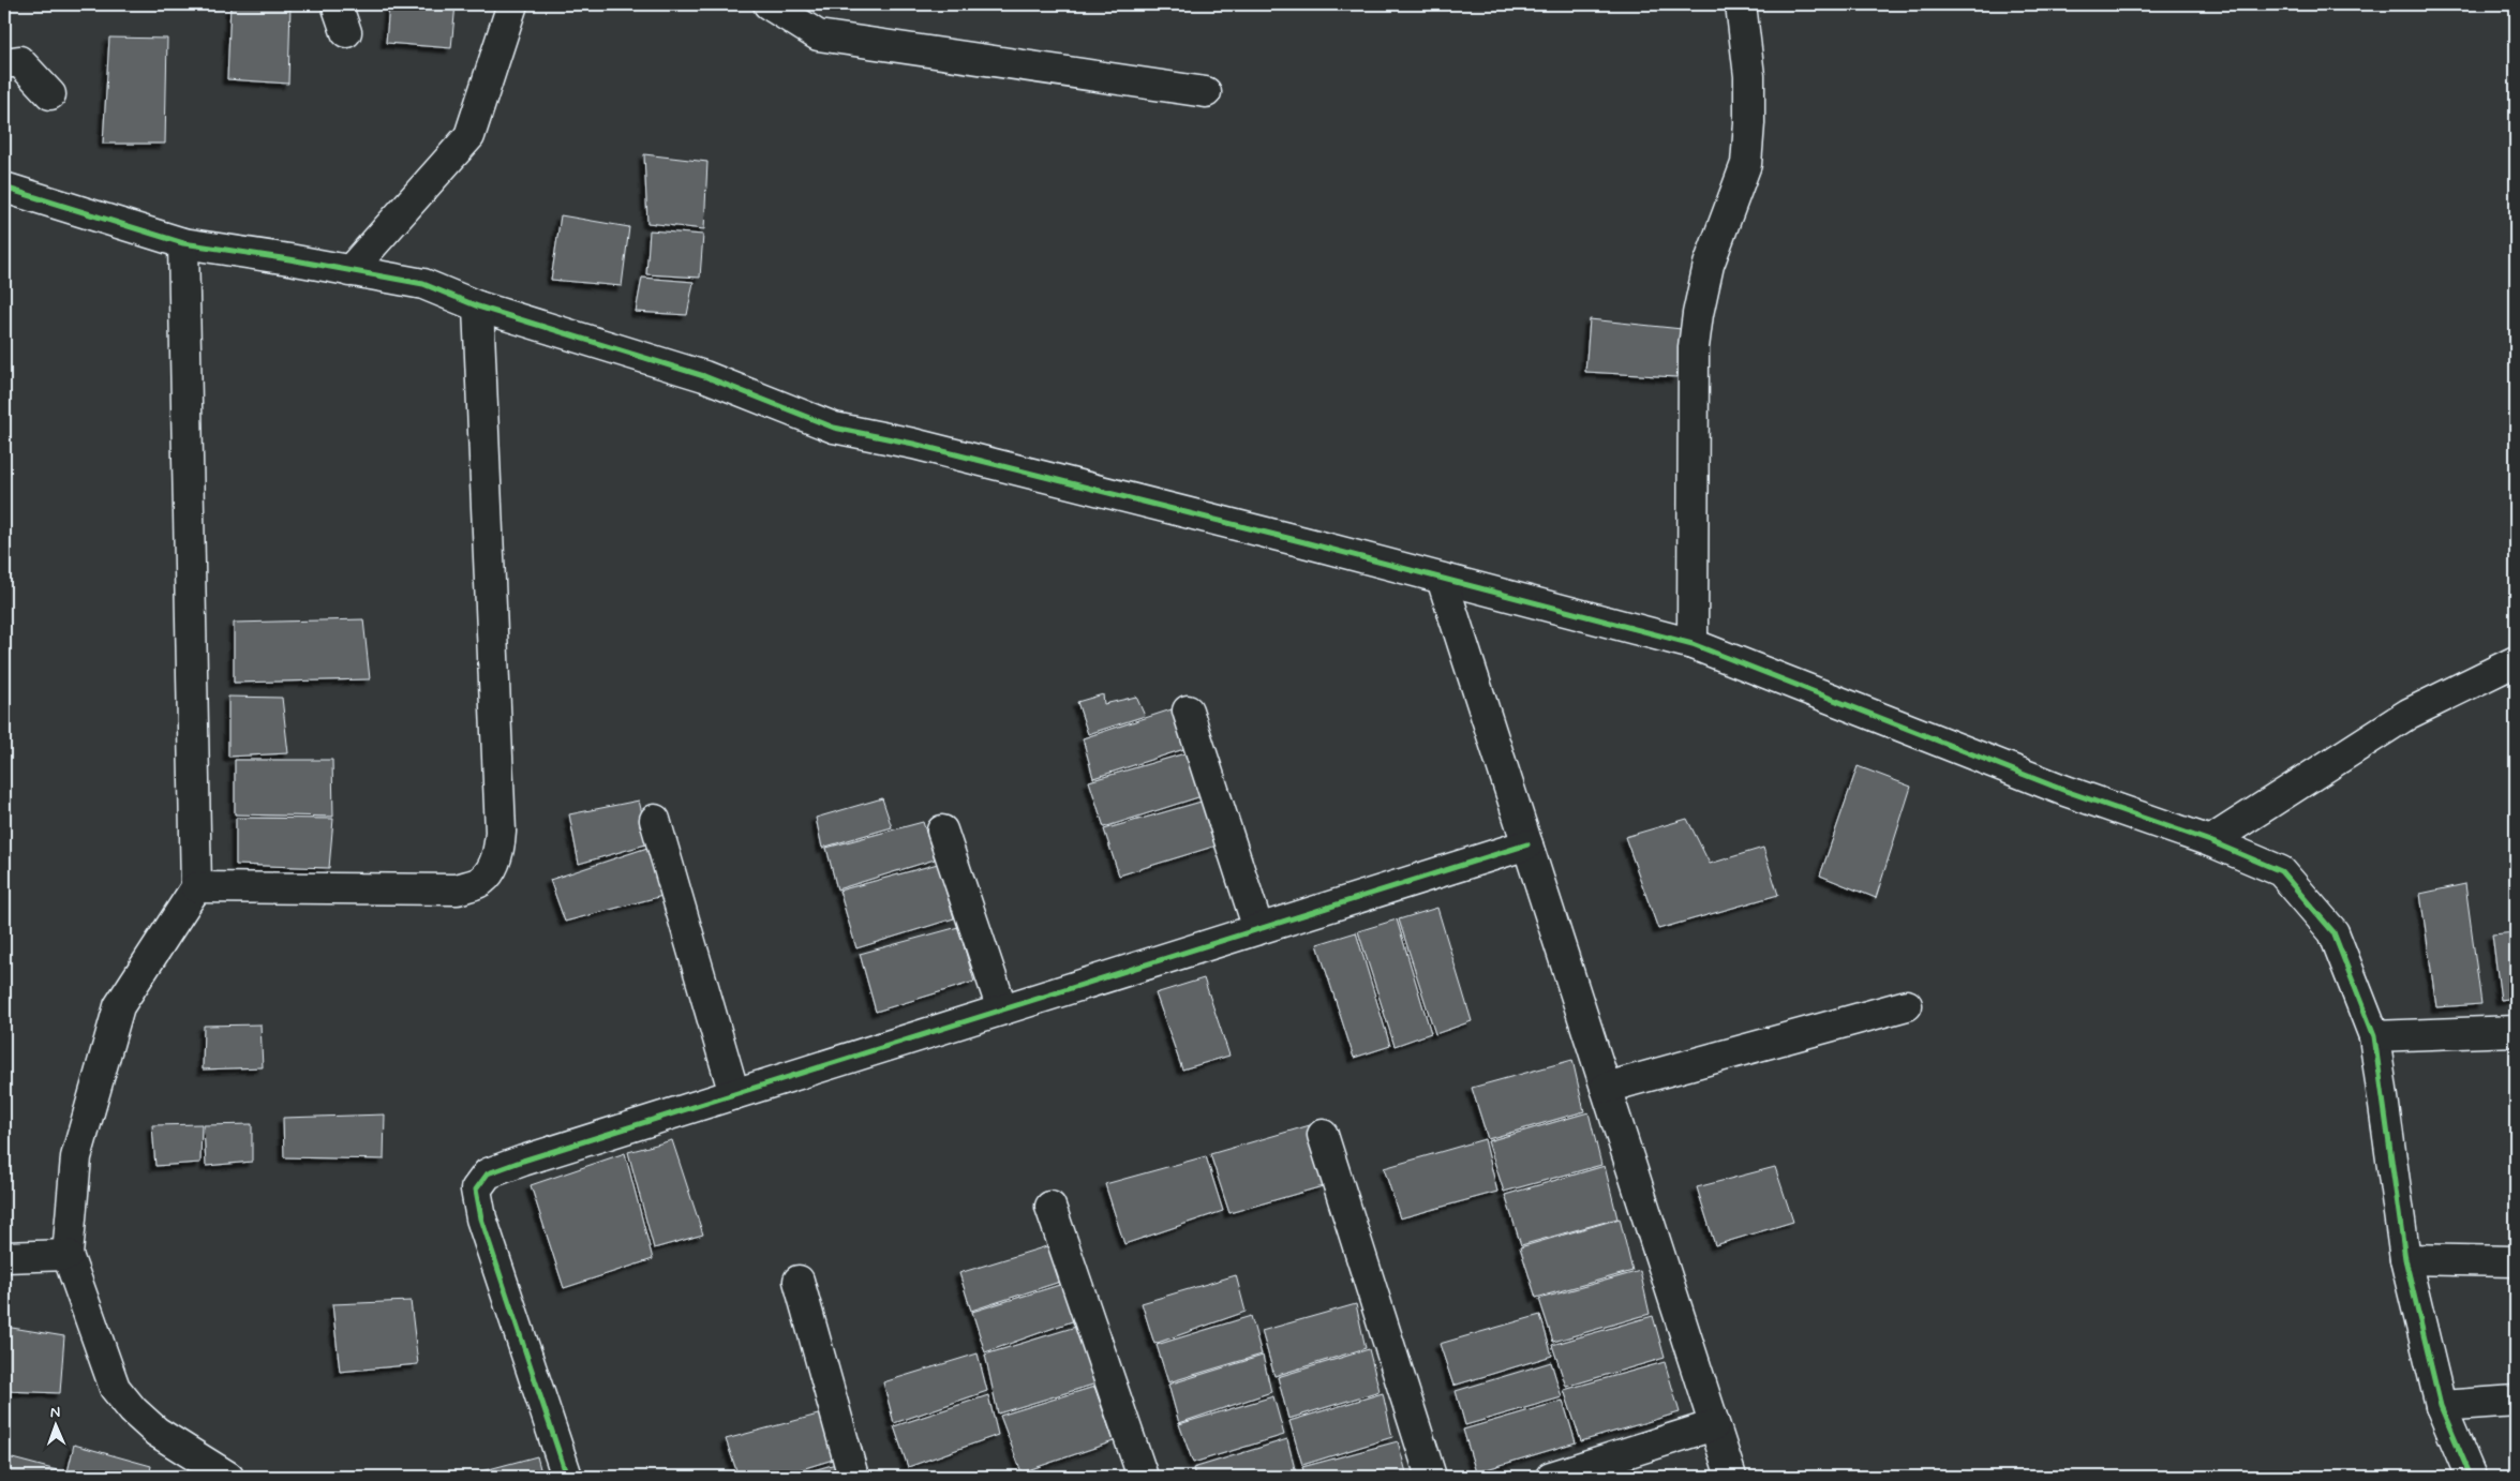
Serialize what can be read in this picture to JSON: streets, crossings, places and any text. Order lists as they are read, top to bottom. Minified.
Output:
{"north":"top"}
